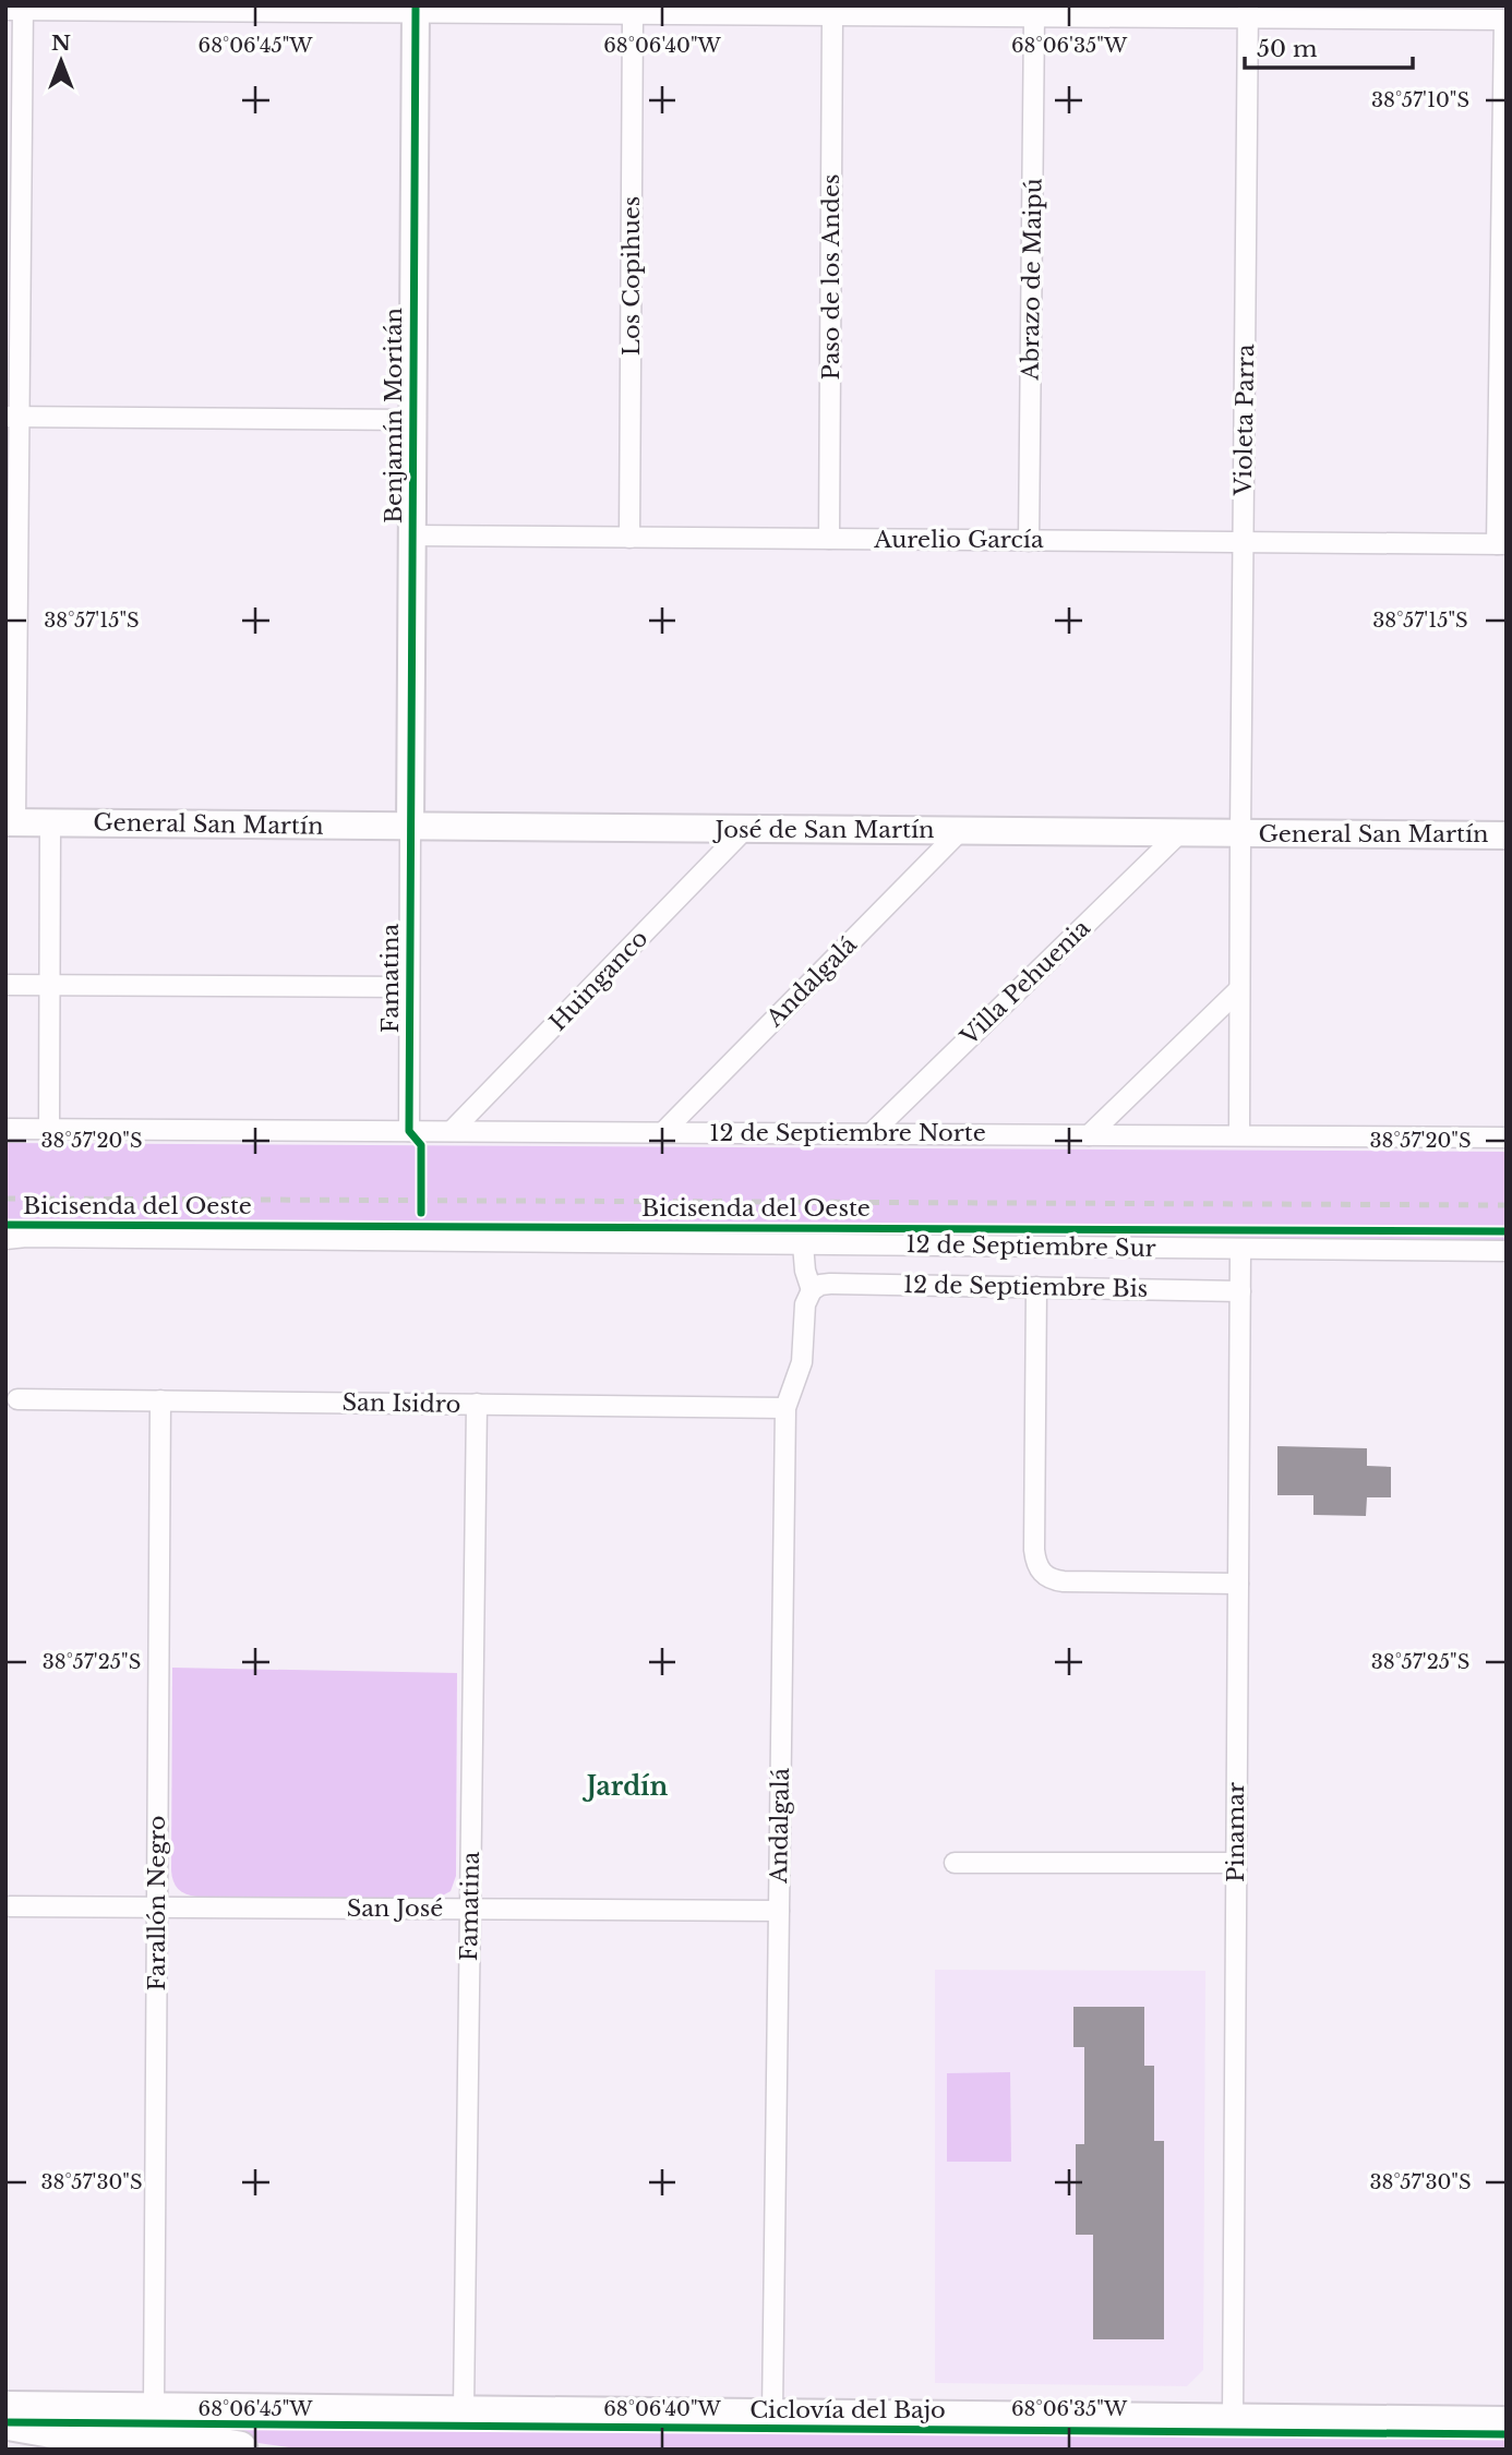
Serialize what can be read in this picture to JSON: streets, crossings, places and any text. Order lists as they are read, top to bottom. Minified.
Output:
{"streets":{"street":["Los Copihues","Paso de los Andes","Abrazo de Maipú","Benjamín Moritán","Violeta Parra","Aurelio García","General San Martín","José de San Martín","Famatina","Huinganco","Andalgalá","Villa Pehuenia","12 de Septiembre Norte","12 de Septiembre Sur","12 de Septiembre Bis","San Isidro","Pinamar","Farallón Negro","San José"],"cycle path":["Bicisenda del Oeste","Ciclovía del Bajo"]},"crossings":[["Los Copihues","Aurelio García"],["Paso de los Andes","Aurelio García"],["Abrazo de Maipú","Aurelio García"],["Benjamín Moritán","Aurelio García"],["Benjamín Moritán","General San Martín"],["Benjamín Moritán","José de San Martín"],["Benjamín Moritán","Famatina"],["Violeta Parra","Aurelio García"],["Violeta Parra","General San Martín"],["Violeta Parra","José de San Martín"],["General San Martín","José de San Martín"],["General San Martín","Famatina"],["José de San Martín","Famatina"],["José de San Martín","Huinganco"],["José de San Martín","Andalgalá"],["José de San Martín","Villa Pehuenia"],["Famatina","12 de Septiembre Norte"],["Famatina","San Isidro"],["Famatina","San José"],["Huinganco","12 de Septiembre Norte"],["Andalgalá","12 de Septiembre Norte"],["Andalgalá","12 de Septiembre Sur"],["Andalgalá","12 de Septiembre Bis"],["Andalgalá","San Isidro"],["Andalgalá","San José"],["Villa Pehuenia","12 de Septiembre Norte"],["12 de Septiembre Sur","Pinamar"],["12 de Septiembre Bis","Pinamar"],["San Isidro","Farallón Negro"],["Farallón Negro","San José"]],"districts":["Jardín"],"scale_bar":"50 m","north":"top","coordinates":["68°06'45\"W","68°06'40\"W","68°06'35\"W","38°57'10\"S","38°57'15\"S","38°57'20\"S","38°57'25\"S","38°57'30\"S"]}
